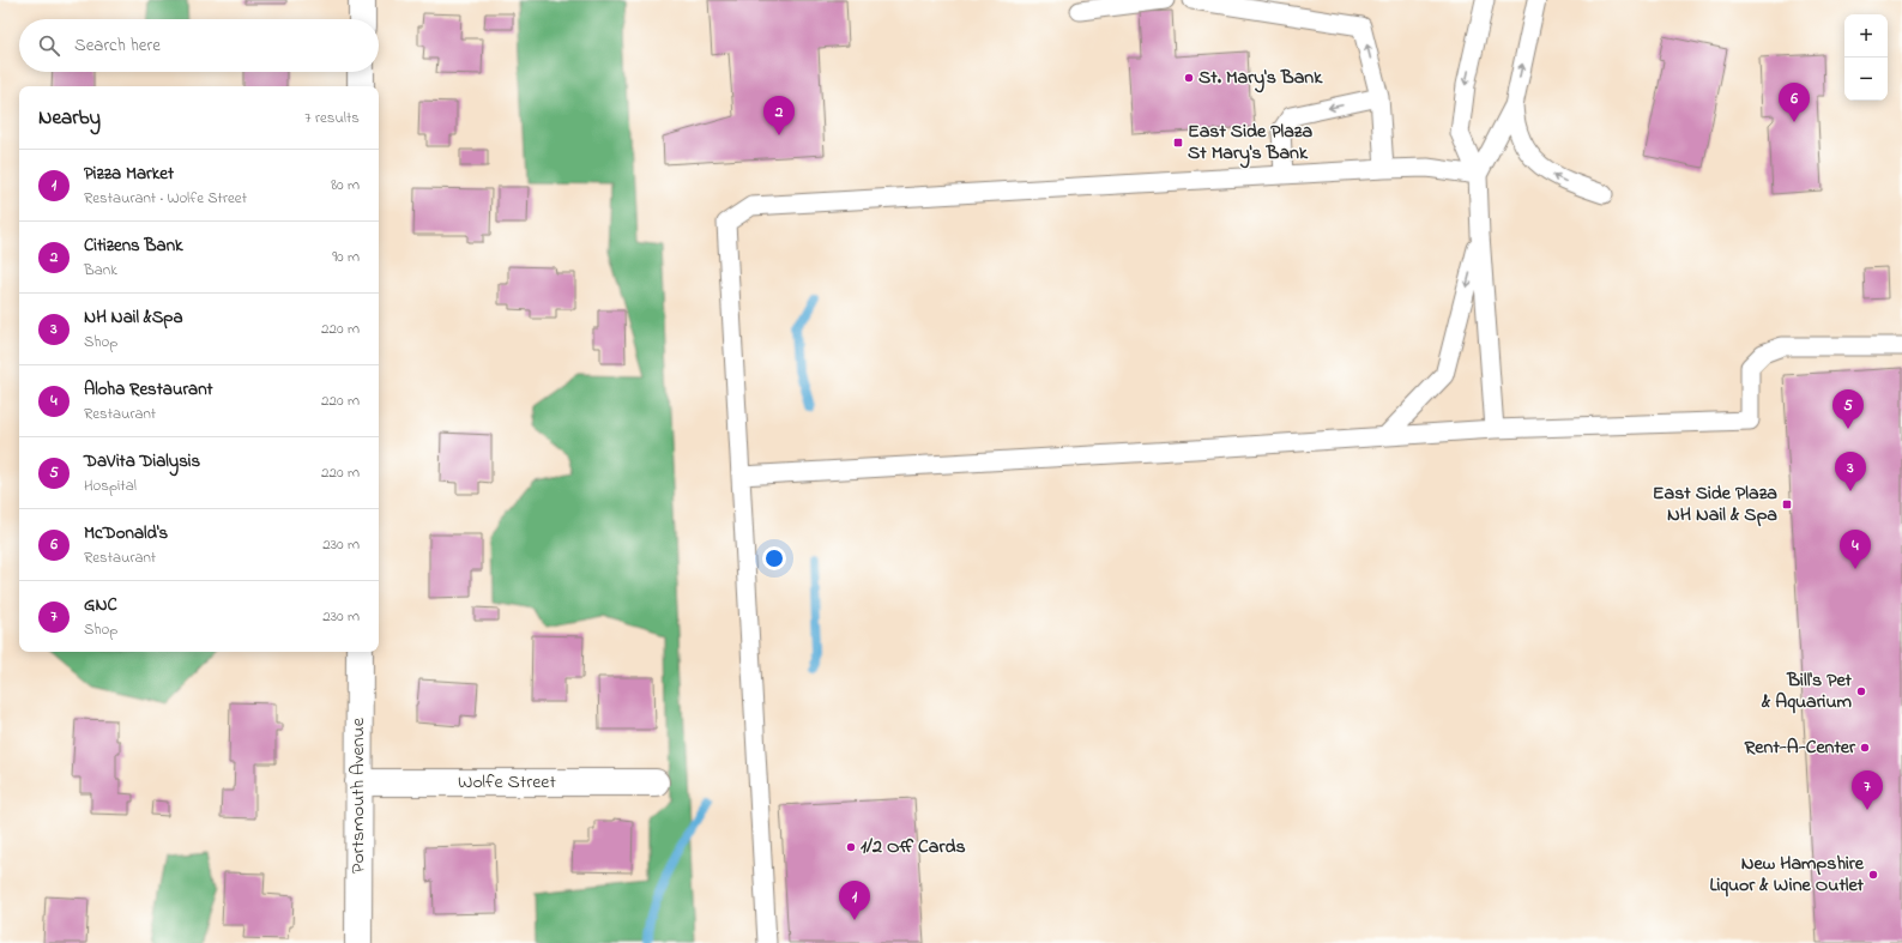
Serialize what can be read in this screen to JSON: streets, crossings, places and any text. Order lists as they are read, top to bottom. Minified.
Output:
{"streets":{"street":["Wolfe Street","Portsmouth Avenue"]},"crossings":[["Wolfe Street","Portsmouth Avenue"]],"places":{"other":["St. Mary's Bank","Bill's Pet & Aquarium","Rent-A-Center","1/2 Off Cards","New Hampshire Liquor & Wine Outlet"],"transit":["East Side Plaza St Mary's Bank","East Side Plaza NH Nail & Spa"]},"page":{"map_buttons":["+","−"],"search":"Search here","pins":["6","2","5","3","4","7","1"],"heading":["Nearby","7 results"],"list":[{"mark":"1","name":"Pizza Market","note":"Restaurant · Wolfe Street","value":"80 m"},{"mark":"2","name":"Citizens Bank","note":"Bank","value":"90 m"},{"mark":"3","name":"NH Nail &Spa","note":"Shop","value":"220 m"},{"mark":"4","name":"Aloha Restaurant","note":"Restaurant","value":"220 m"},{"mark":"5","name":"DaVita Dialysis","note":"Hospital","value":"220 m"},{"mark":"6","name":"McDonald's","note":"Restaurant","value":"230 m"},{"mark":"7","name":"GNC","note":"Shop","value":"230 m"}]}}
